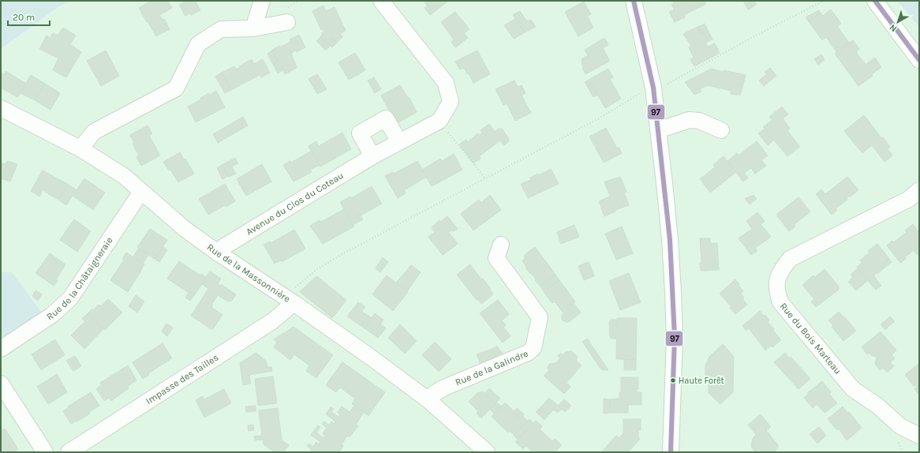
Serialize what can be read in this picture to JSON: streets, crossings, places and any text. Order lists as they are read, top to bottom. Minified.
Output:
{"streets":{"street":["Avenue du Clos du Coteau","Rue de la Massonnière","Rue de la Châtaigneraie","Rue du Bois Marteau","Rue de la Galindre","Impasse des Tailles"]},"crossings":[["Avenue du Clos du Coteau","Rue de la Massonnière"],["Rue de la Massonnière","Rue de la Châtaigneraie"],["Rue de la Massonnière","Rue de la Galindre"],["Rue de la Massonnière","Impasse des Tailles"]],"places":["Haute Forêt"],"lines":["transit line 97"],"scale_bar":"20 m","north":"bottom left"}
